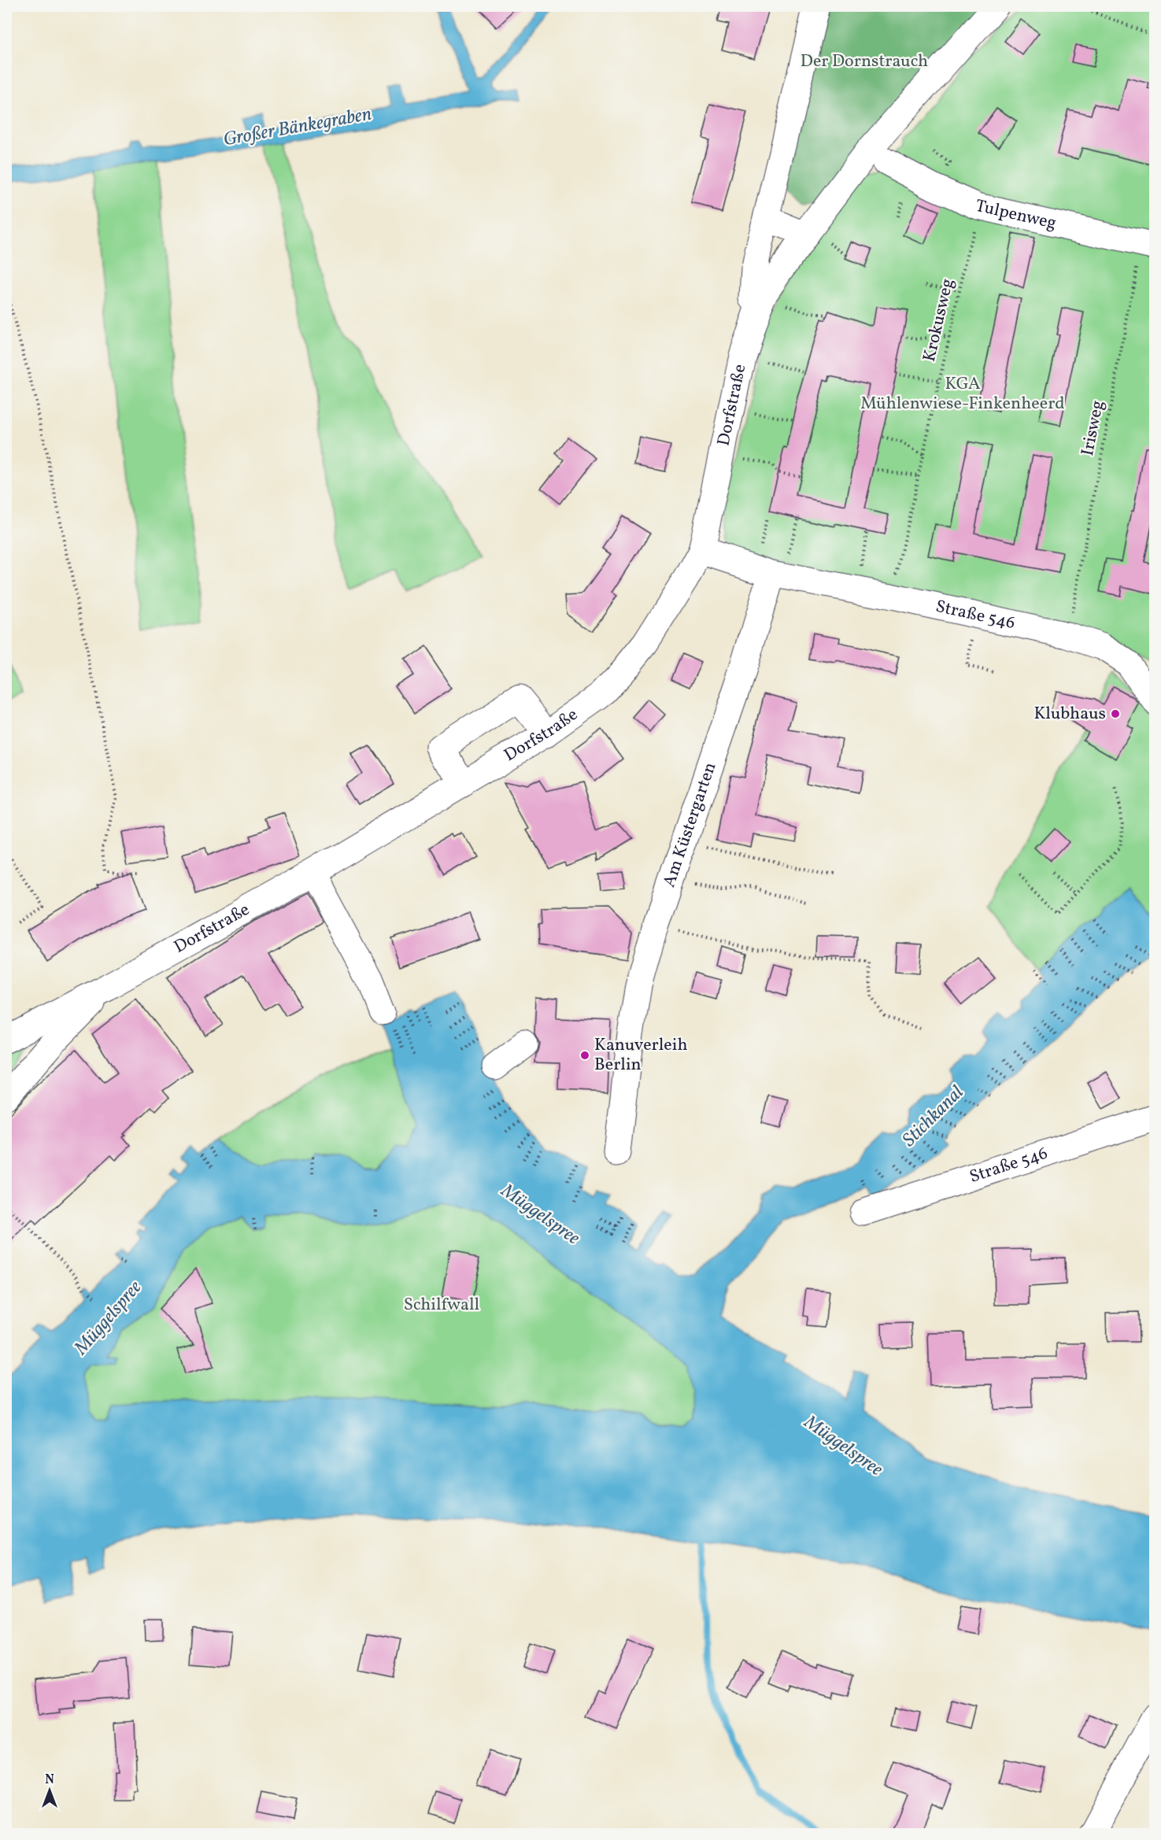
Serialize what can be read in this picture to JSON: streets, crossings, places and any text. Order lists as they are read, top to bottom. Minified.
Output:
{"streets":{"street":["Tulpenweg","Dorfstraße","Straße 546","Am Küstergarten"],"path":["Krokusweg","Irisweg"]},"crossings":[["Tulpenweg","Krokusweg"],["Tulpenweg","Irisweg"],["Straße 546","Am Küstergarten"]],"water":["Großer Bänkegraben","Stichkanal","Müggelspree"],"parks":["Der Dornstrauch","KGA Mühlenwiese-Finkenheerd","Schilfwall"],"places":["Klubhaus","Kanuverleih Berlin"],"north":"top"}
